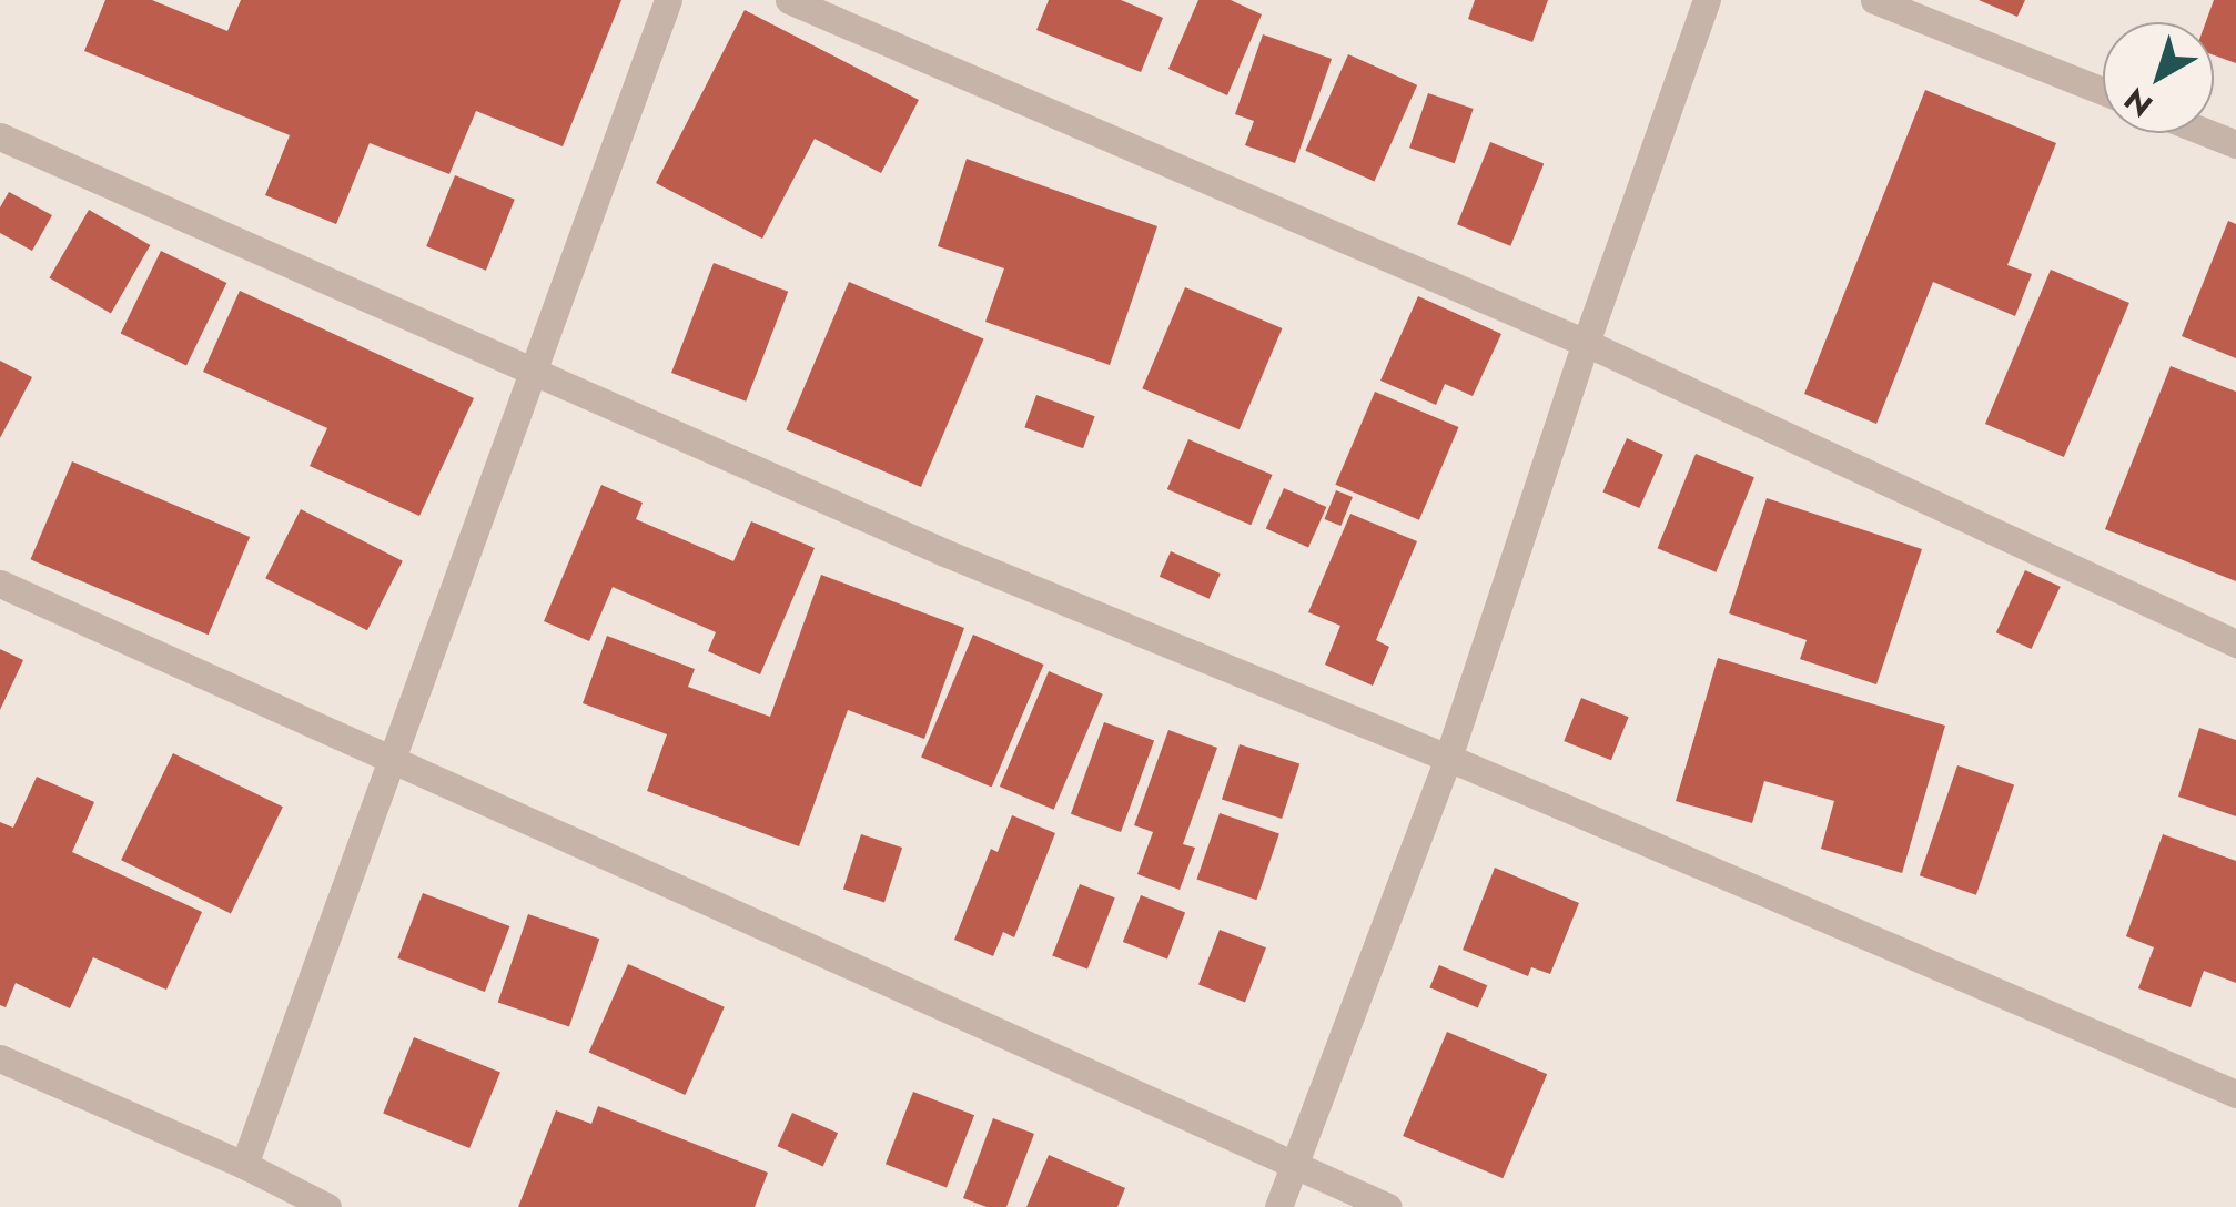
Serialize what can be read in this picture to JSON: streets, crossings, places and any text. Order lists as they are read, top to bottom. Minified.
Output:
{"north":"bottom left"}
